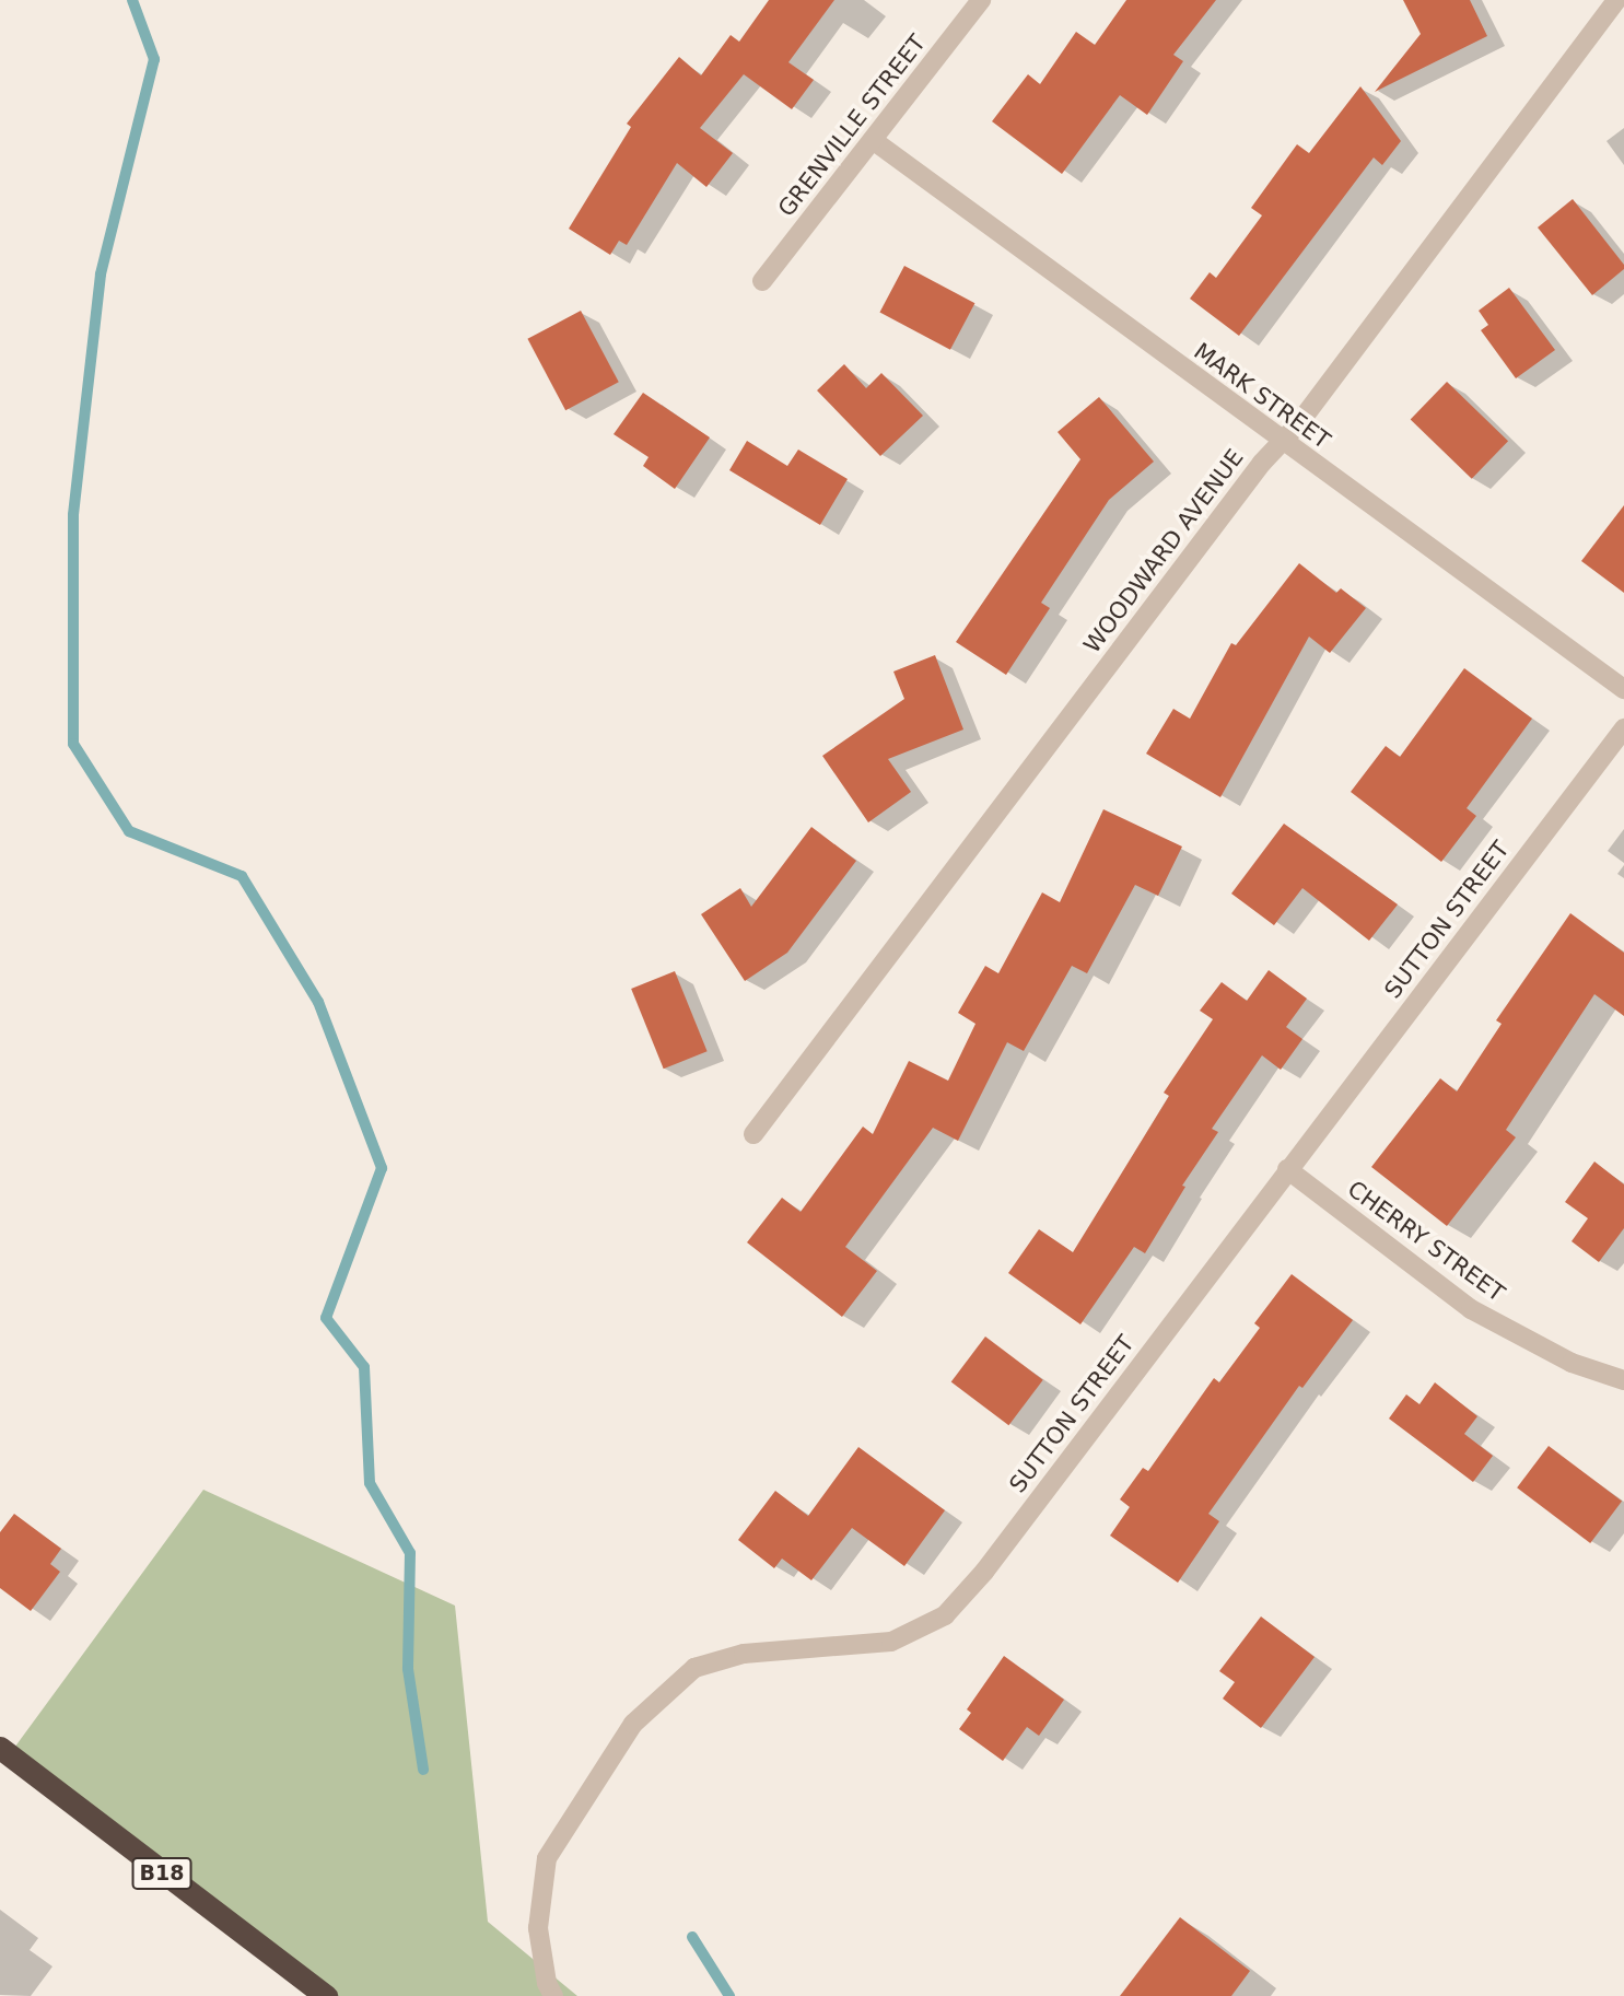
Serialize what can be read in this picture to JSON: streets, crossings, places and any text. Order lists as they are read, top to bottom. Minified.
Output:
{"streets":{"highway":["B18"],"street":["GRENVILLE STREET","MARK STREET","WOODWARD AVENUE","SUTTON STREET","CHERRY STREET"]},"crossings":[["GRENVILLE STREET","MARK STREET"],["MARK STREET","WOODWARD AVENUE"],["SUTTON STREET","CHERRY STREET"]]}
